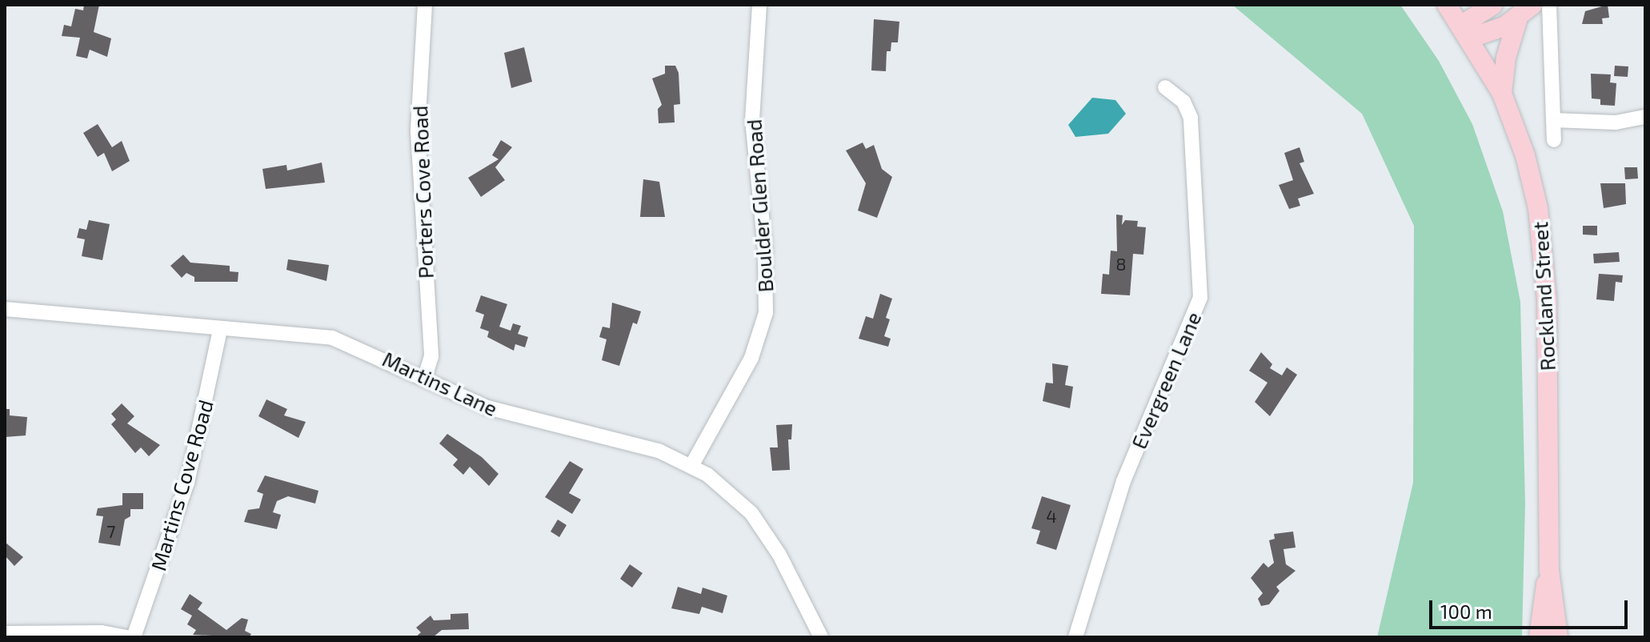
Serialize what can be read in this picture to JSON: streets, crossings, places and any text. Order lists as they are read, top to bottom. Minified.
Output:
{"streets":{"main road":["Rockland Street"],"street":["Porters Cove Road","Boulder Glen Road","Evergreen Lane","Martins Lane","Martins Cove Road"]},"crossings":[["Porters Cove Road","Martins Lane"],["Boulder Glen Road","Martins Lane"],["Martins Lane","Martins Cove Road"]],"house_numbers":["8","4","7"],"scale_bar":"100 m"}
